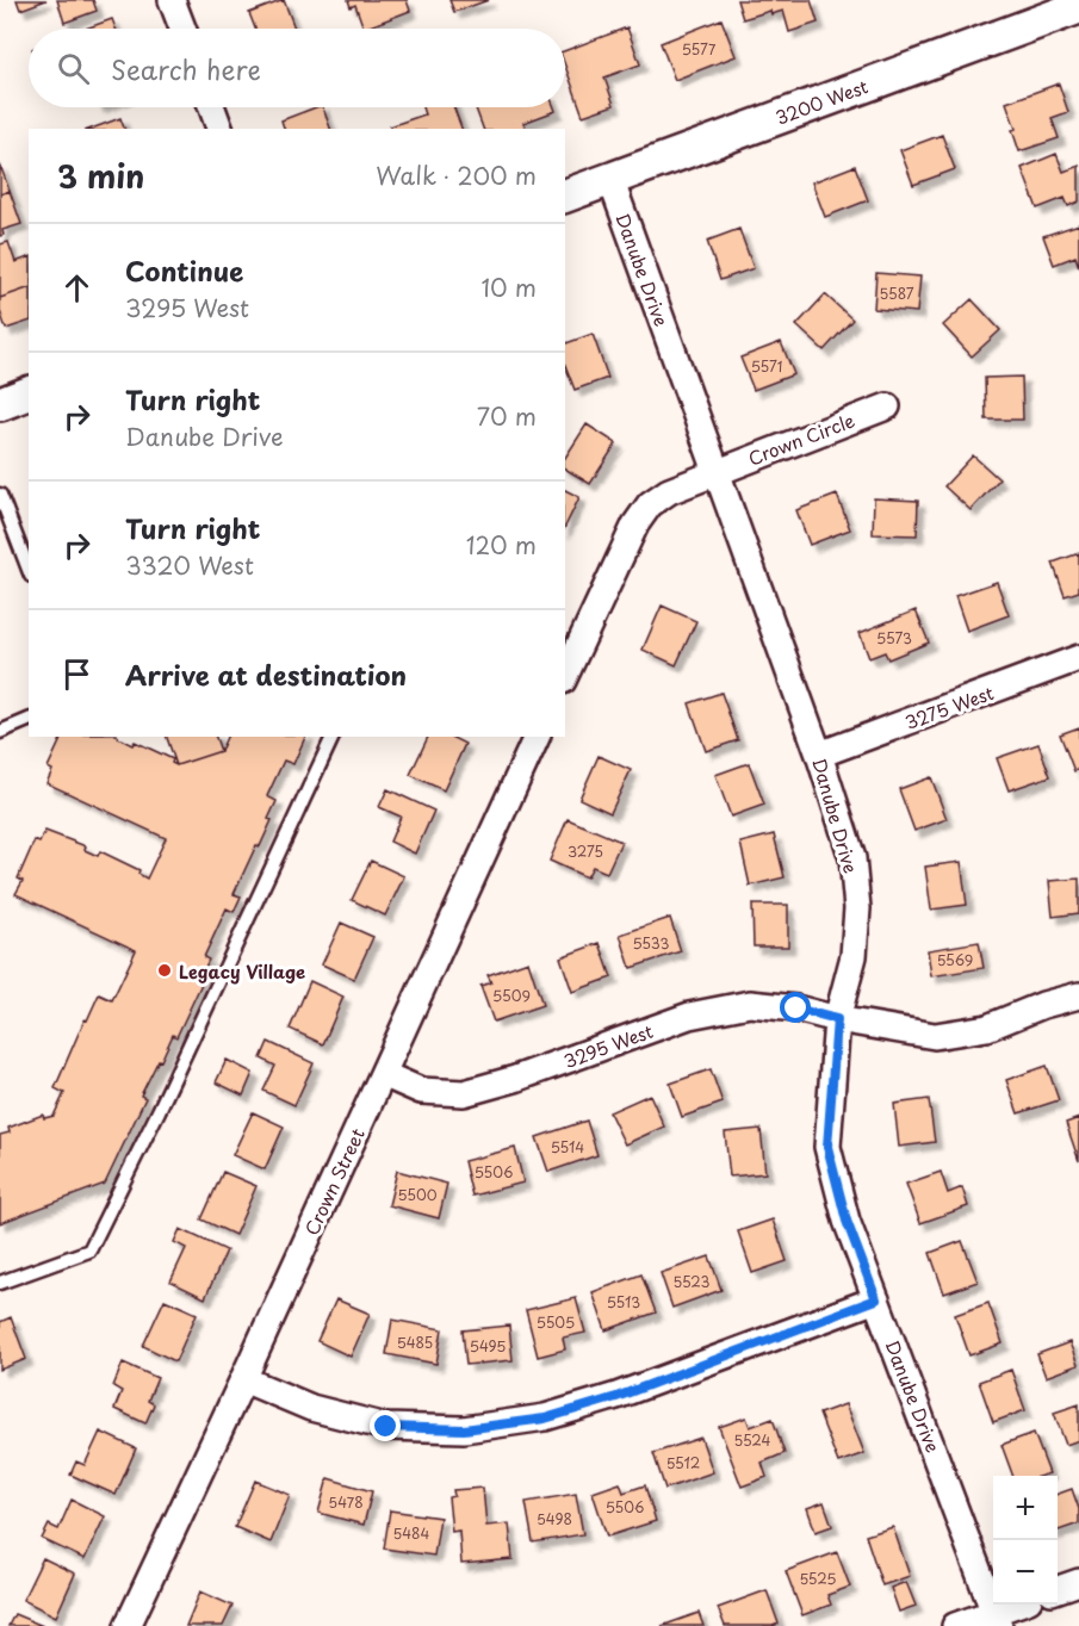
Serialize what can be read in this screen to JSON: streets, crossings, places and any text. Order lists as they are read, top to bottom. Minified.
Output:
{"streets":{"street":["3200 West","Danube Drive","Crown Circle","3275 West","3295 West","Crown Street"]},"crossings":[["3200 West","Danube Drive"],["Danube Drive","Crown Circle"],["Danube Drive","3275 West"],["Danube Drive","3295 West"],["3295 West","Crown Street"]],"places":["Legacy Village"],"house_numbers":["5577","5587","5571","5573","3275","5533","5569","5509","5514","5506","5500","5523","5513","5505","5485","5495","5524","5512","5478","5506","5498","5484","5525"],"page":{"search":"Search here","heading":["3 min","Walk · 200 m"],"list":[["Continue","3295 West","10 m"],["Turn right","Danube Drive","70 m"],["Turn right","3320 West","120 m"],"Arrive at destination"],"map_buttons":["+","−"]}}
